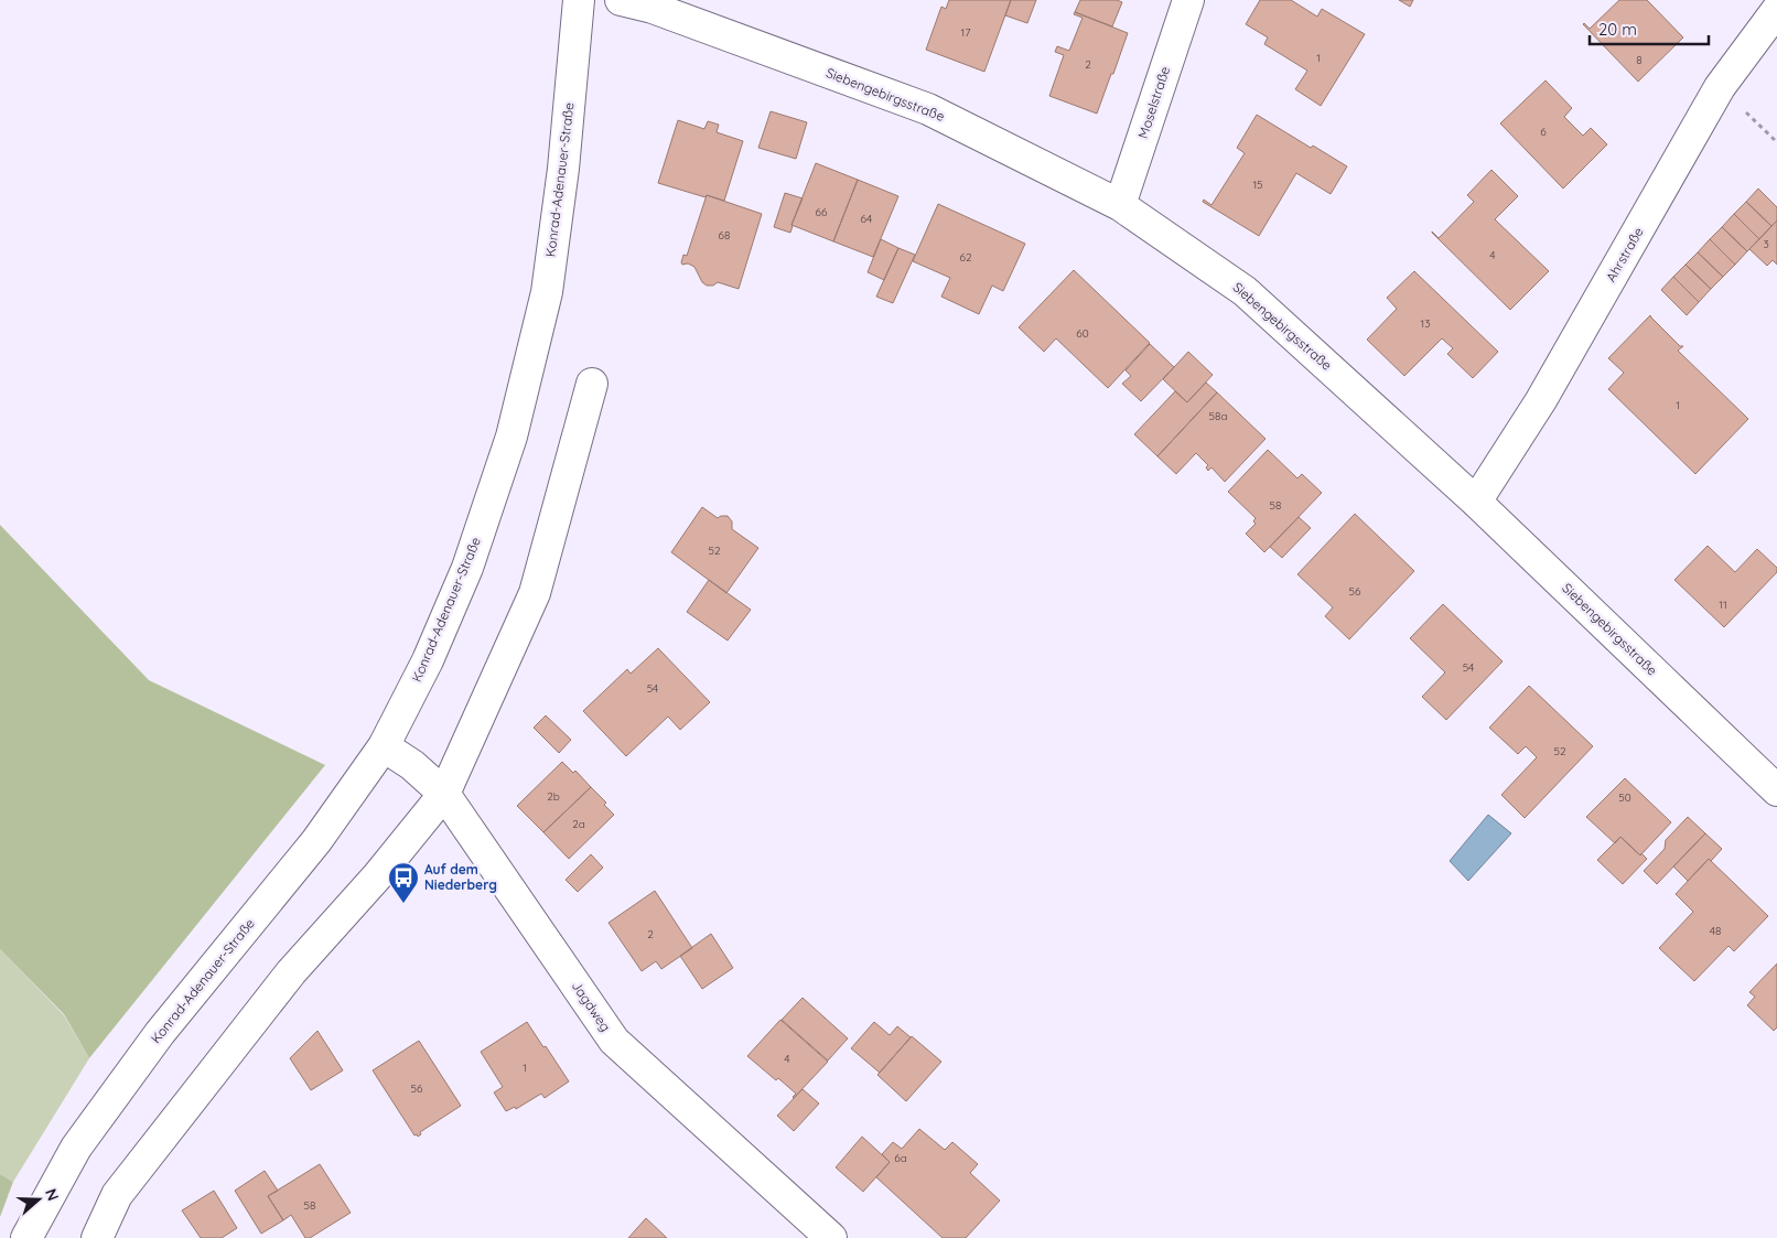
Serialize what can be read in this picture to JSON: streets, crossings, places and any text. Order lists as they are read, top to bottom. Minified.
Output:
{"streets":{"street":["Siebengebirgsstraße","Moselstraße","Konrad-Adenauer-Straße","Ahrstraße","Jagdweg"]},"crossings":[["Siebengebirgsstraße","Moselstraße"],["Siebengebirgsstraße","Ahrstraße"],["Konrad-Adenauer-Straße","Jagdweg"]],"places":{"bus stop":["Auf dem Niederberg"]},"house_numbers":["17","1","8","2","6","15","66","64","68","3","4","62","13","60","1","58a","58","52","56","11","54","54","52","2b","50","2a","48","2","4","1","56","6a","58"],"scale_bar":"20 m","north":"right"}
